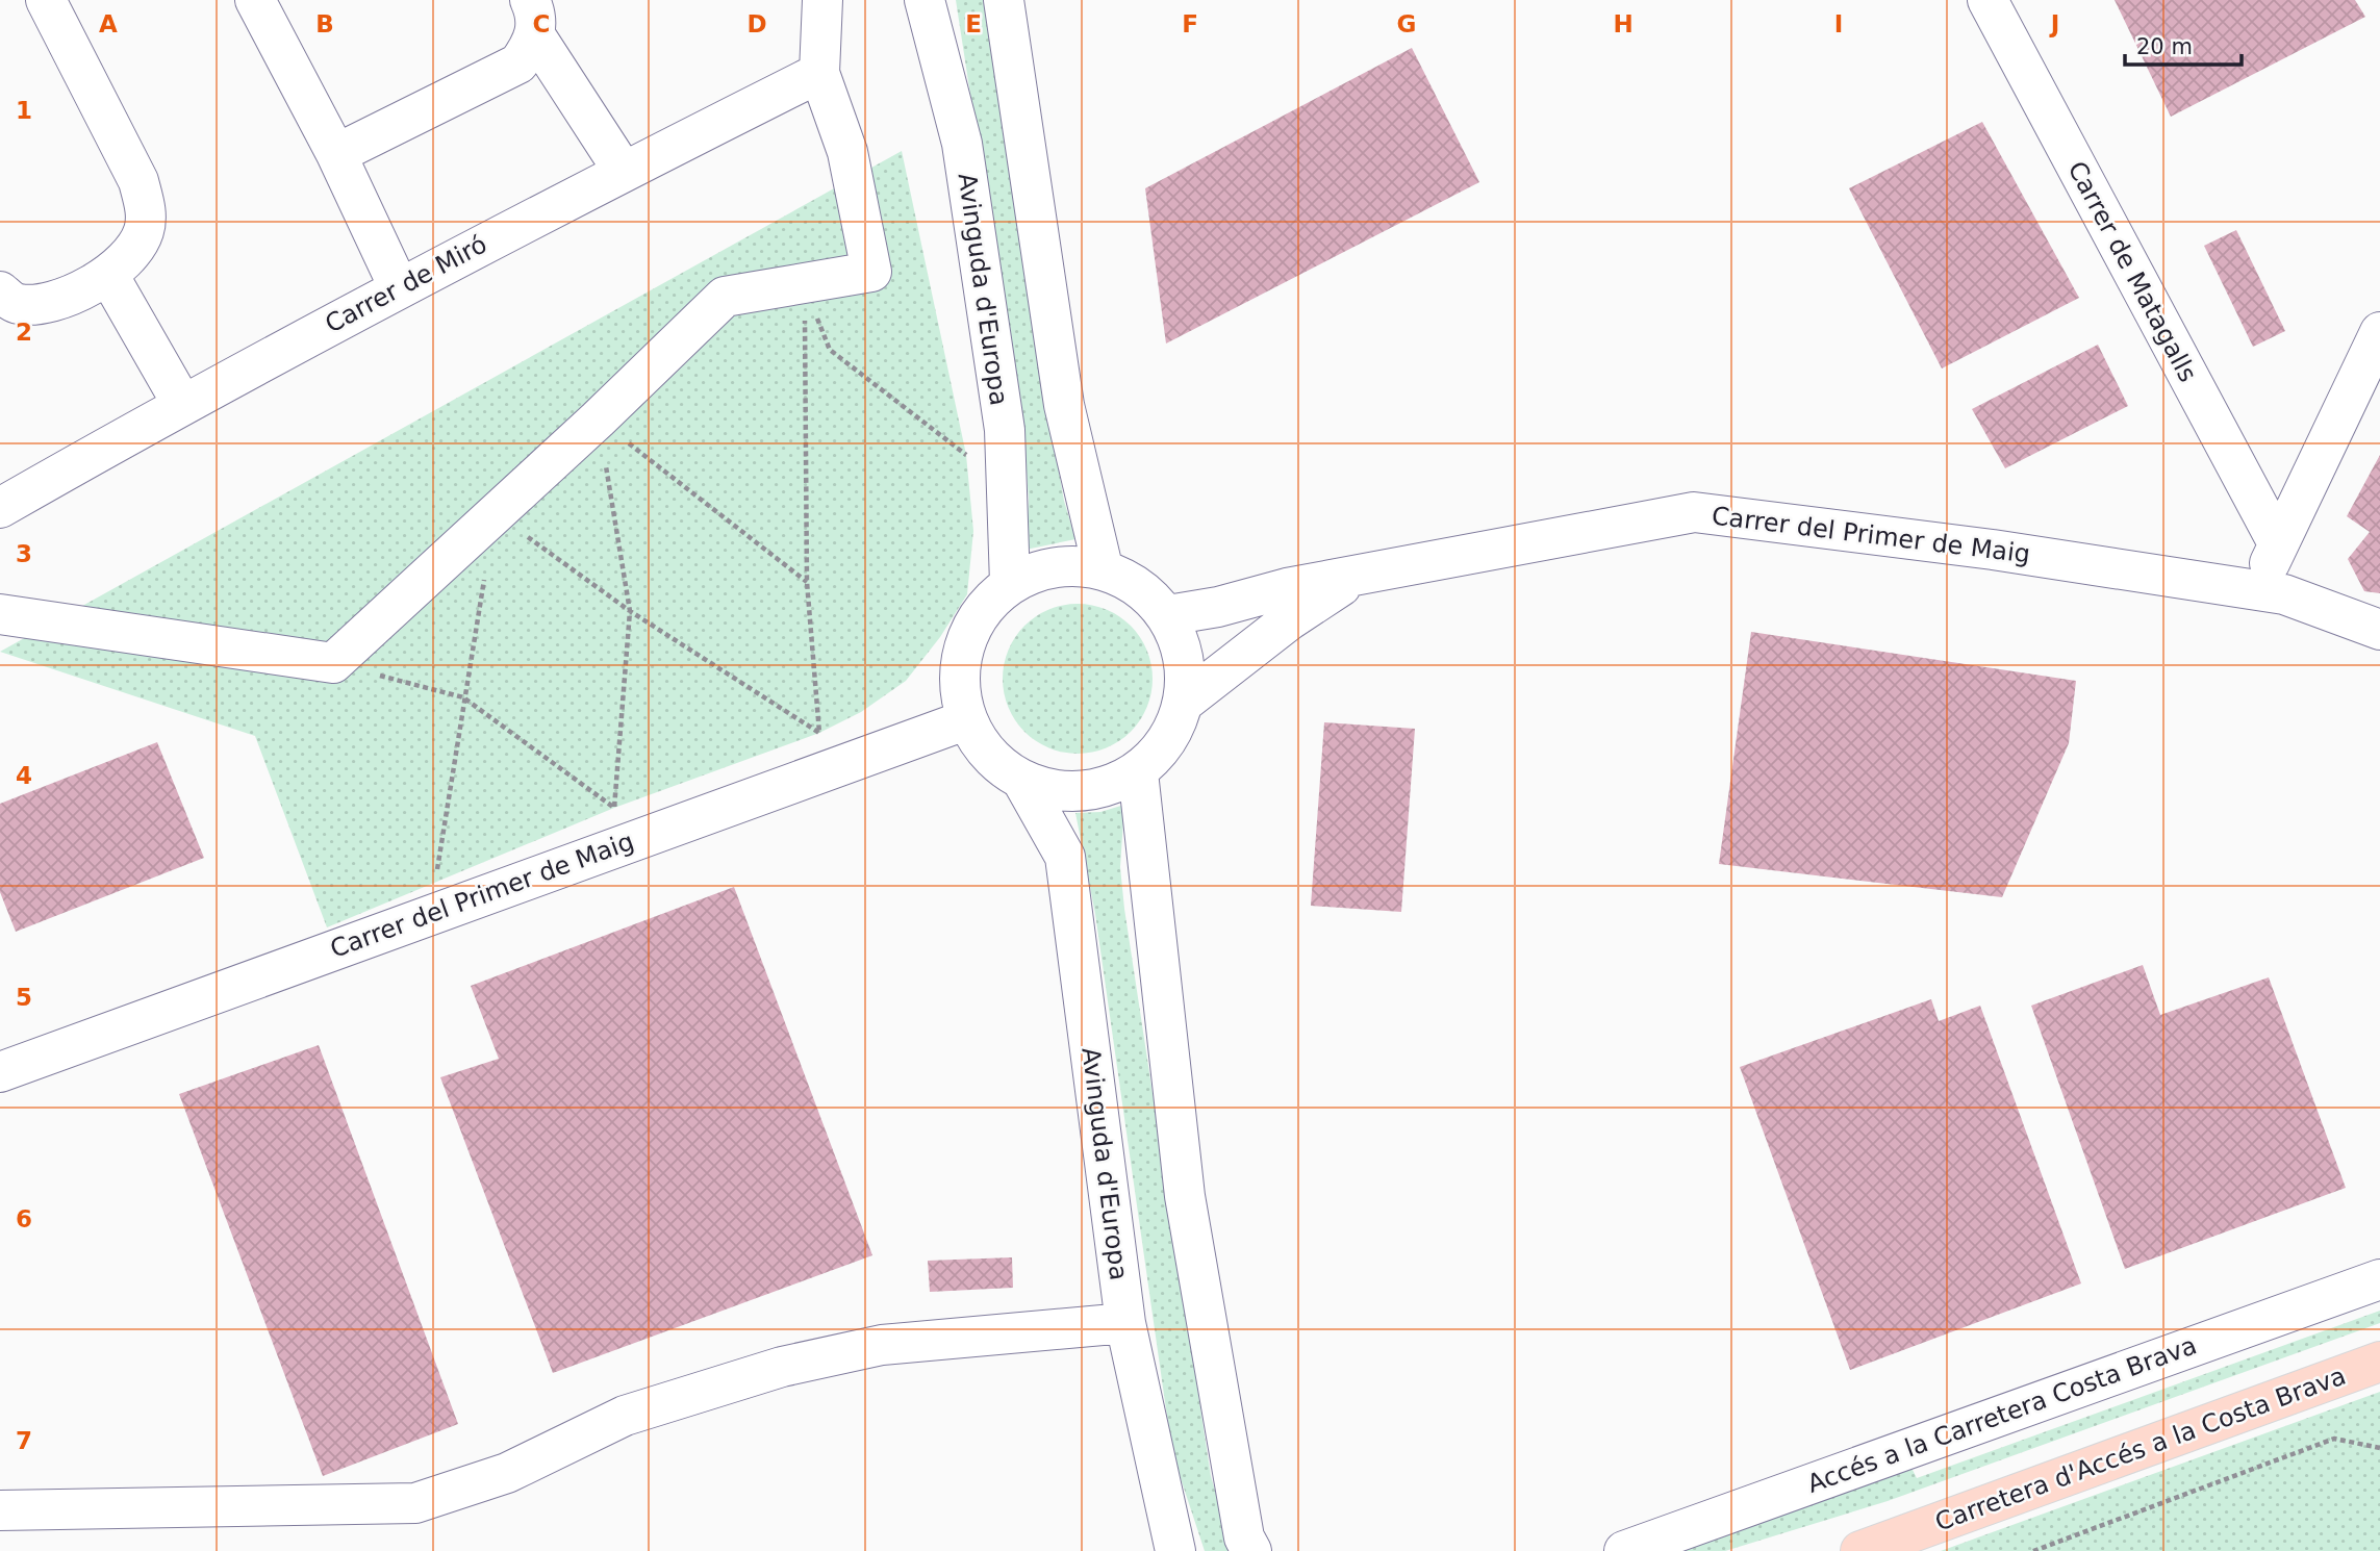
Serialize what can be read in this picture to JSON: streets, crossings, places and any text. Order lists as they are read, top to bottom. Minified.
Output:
{"streets":{"main road":["Carretera d'Accés a la Costa Brava"],"street":["Carrer de Matagalls","Carrer de Miró","Avinguda d'Europa","Carrer del Primer de Maig","Accés a la Carretera Costa Brava"]},"crossings":[["Avinguda d'Europa","Carrer del Primer de Maig"]],"scale_bar":"20 m","grid":{"columns":["A","B","C","D","E","F","G","H","I","J"],"rows":["1","2","3","4","5","6","7"]}}
